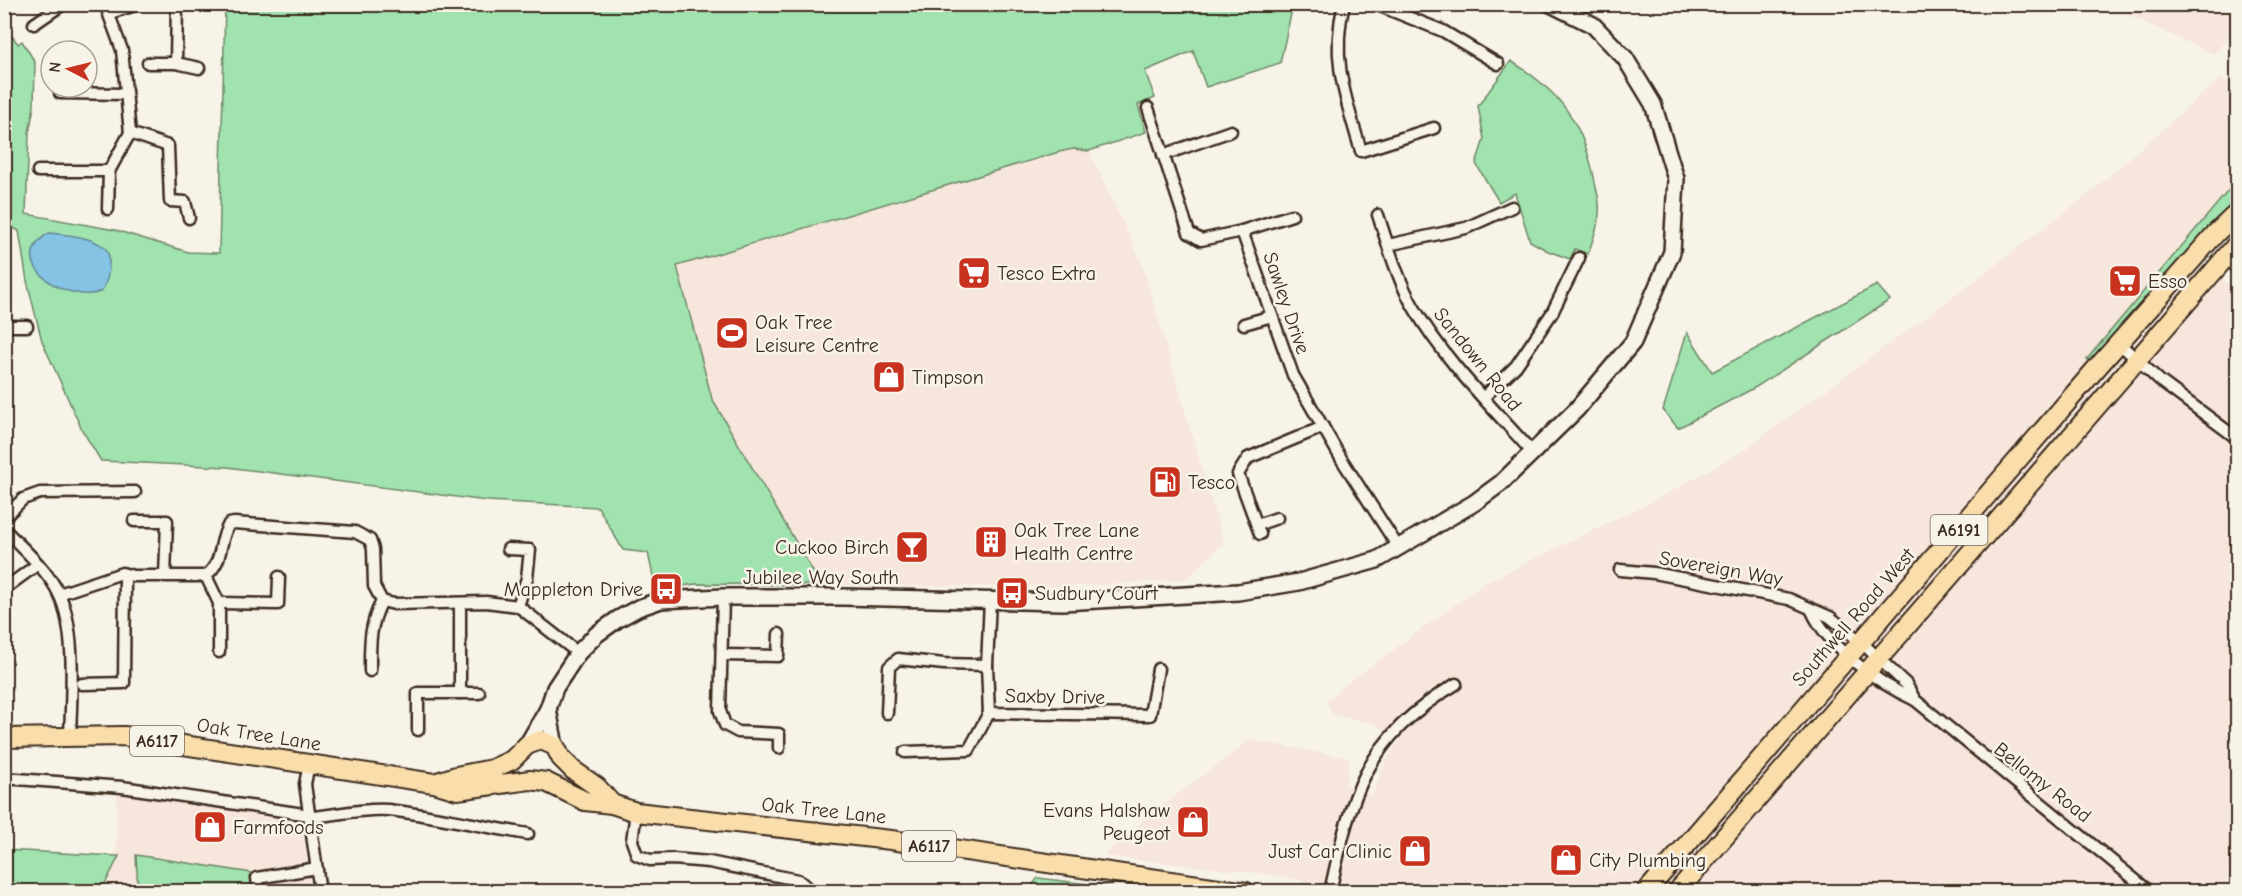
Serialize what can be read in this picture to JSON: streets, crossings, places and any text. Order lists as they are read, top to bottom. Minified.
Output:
{"streets":{"main road":["A6191","Southwell Road West","Oak Tree Lane","A6117"],"street":["Sawley Drive","Sandown Road","Sovereign Way","Jubilee Way South","Saxby Drive","Bellamy Road"]},"crossings":[["Sawley Drive","Jubilee Way South"],["Sandown Road","Jubilee Way South"],["A6191","Bellamy Road"],["Sovereign Way","Southwell Road West"],["Sovereign Way","Bellamy Road"],["Jubilee Way South","Saxby Drive"],["Jubilee Way South","Oak Tree Lane"],["Southwell Road West","Bellamy Road"]],"places":{"supermarket":["Tesco Extra","Esso"],"sports":["Oak Tree Leisure Centre"],"shop":["Timpson","Evans Halshaw Peugeot","Farmfoods","Just Car Clinic","City Plumbing"],"fuel station":["Tesco"],"building":["Oak Tree Lane Health Centre"],"bar":["Cuckoo Birch"],"bus stop":["Mappleton Drive","Sudbury Court"]},"north":"left"}
